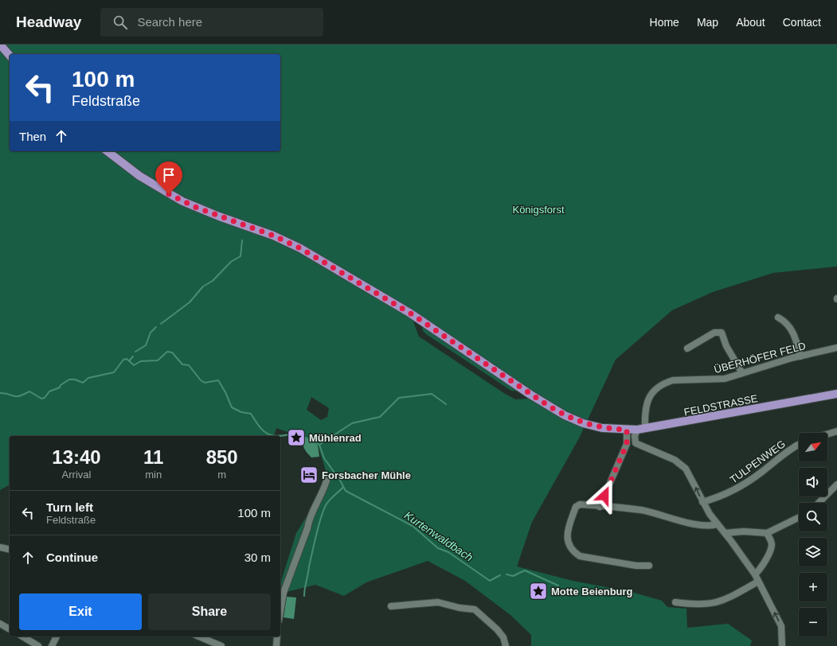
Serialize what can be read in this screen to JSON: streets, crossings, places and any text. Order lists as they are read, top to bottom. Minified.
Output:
{"streets":{"main road":["FELDSTRASSE"],"street":["ÜBERHÖFER FELD","TULPENWEG"]},"crossings":[["ÜBERHÖFER FELD","FELDSTRASSE"]],"water":["Kurtenwaldbach"],"parks":["Königsforst"],"places":{"place":["Mühlenrad","Motte Beienburg"],"hotel":["Forsbacher Mühle"]},"north":"top right","page":{"header":"Headway","search":"Search here","nav":["Home","Map","About","Contact"],"turn":["100 m","Feldstraße"],"then":"Then","map_buttons":["+","−"],"eta":["13:40","Arrival","11","min","850","m"],"list":[{"name":"Turn left","note":"Feldstraße","value":"100 m"},{"name":"Continue","value":"30 m"}],"buttons":["Exit","Share"]}}
